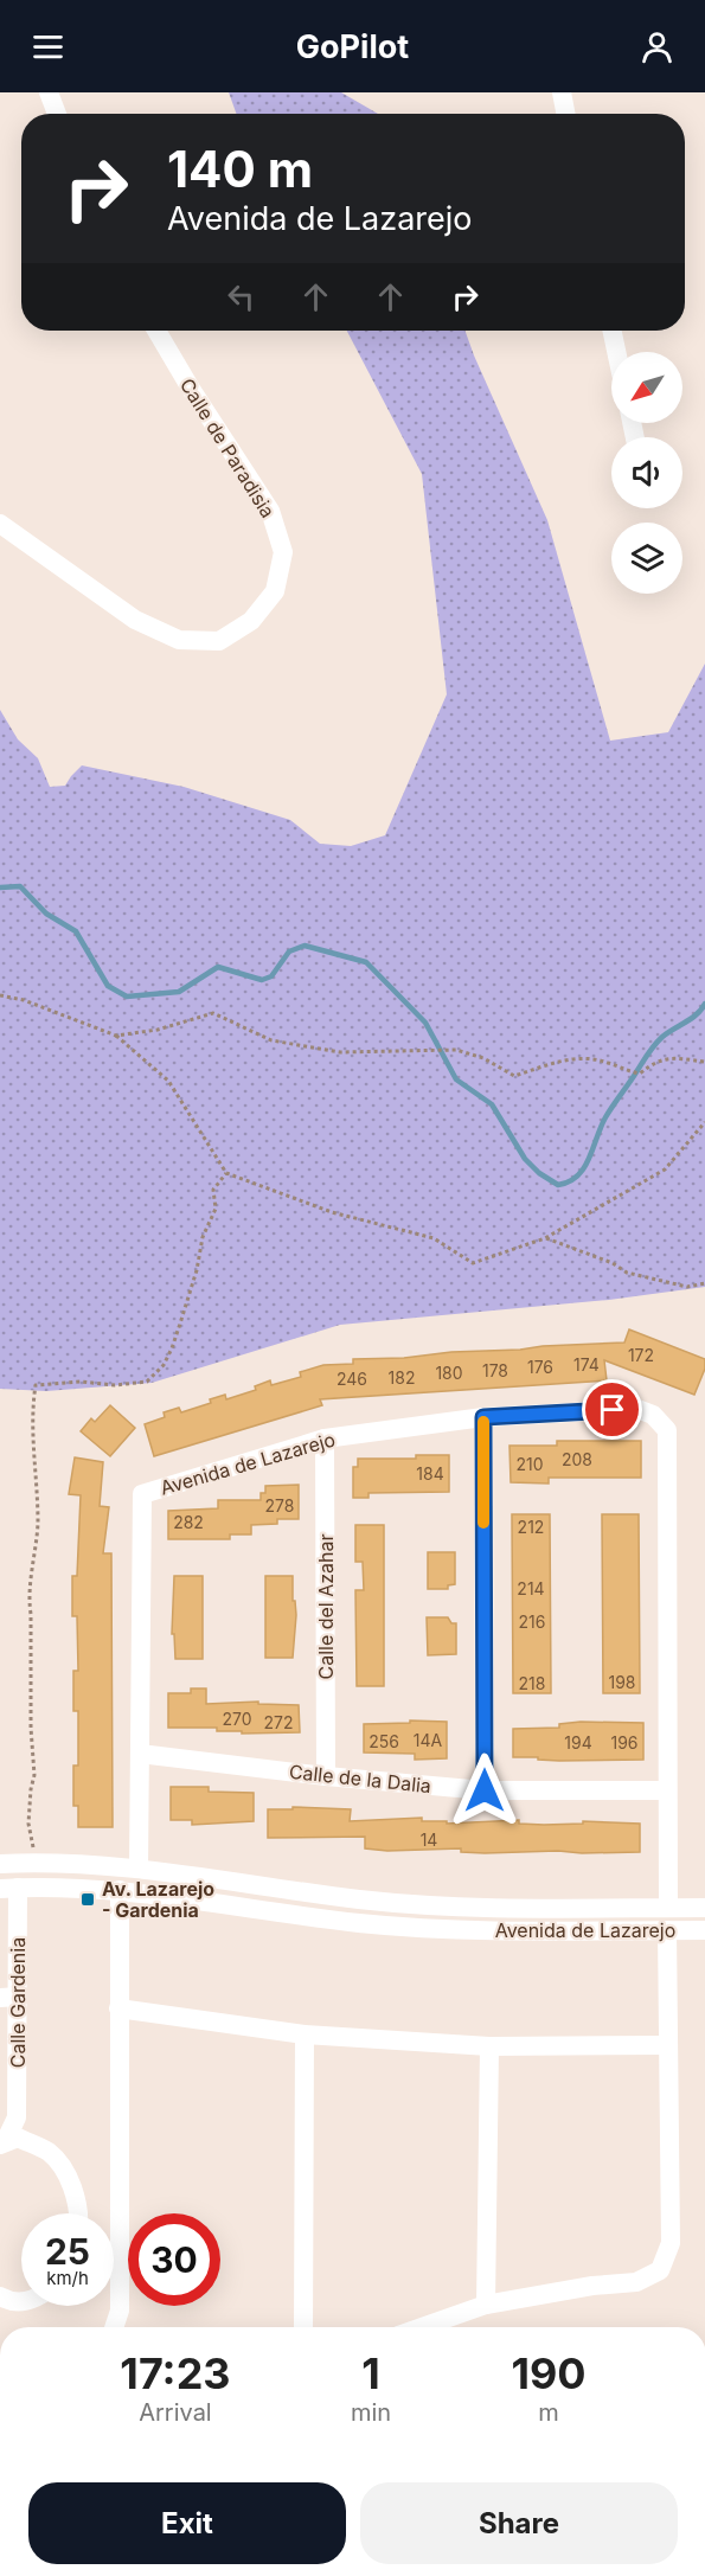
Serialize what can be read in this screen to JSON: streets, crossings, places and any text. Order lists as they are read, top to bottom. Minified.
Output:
{"streets":{"street":["Calle de Paradisia","Avenida de Lazarejo","Calle del Azahar","Calle de la Dalia","Calle Gardenia"]},"crossings":[["Avenida de Lazarejo","Calle del Azahar"],["Avenida de Lazarejo","Calle de la Dalia"],["Avenida de Lazarejo","Calle Gardenia"],["Calle del Azahar","Calle de la Dalia"]],"places":{"transit":["Av. Lazarejo - Gardenia"]},"house_numbers":["172","174","176","178","180","182","246","208","210","184","278","282","212","214","216","198","218","270","272","14A","256","194","196","14"],"north":"bottom left","page":{"header":"GoPilot","turn":["140 m","Avenida de Lazarejo"],"speed":"25 km/h","limit":"30","eta":["17:23","Arrival","1","min","190","m"],"buttons":["Exit","Share"]}}
